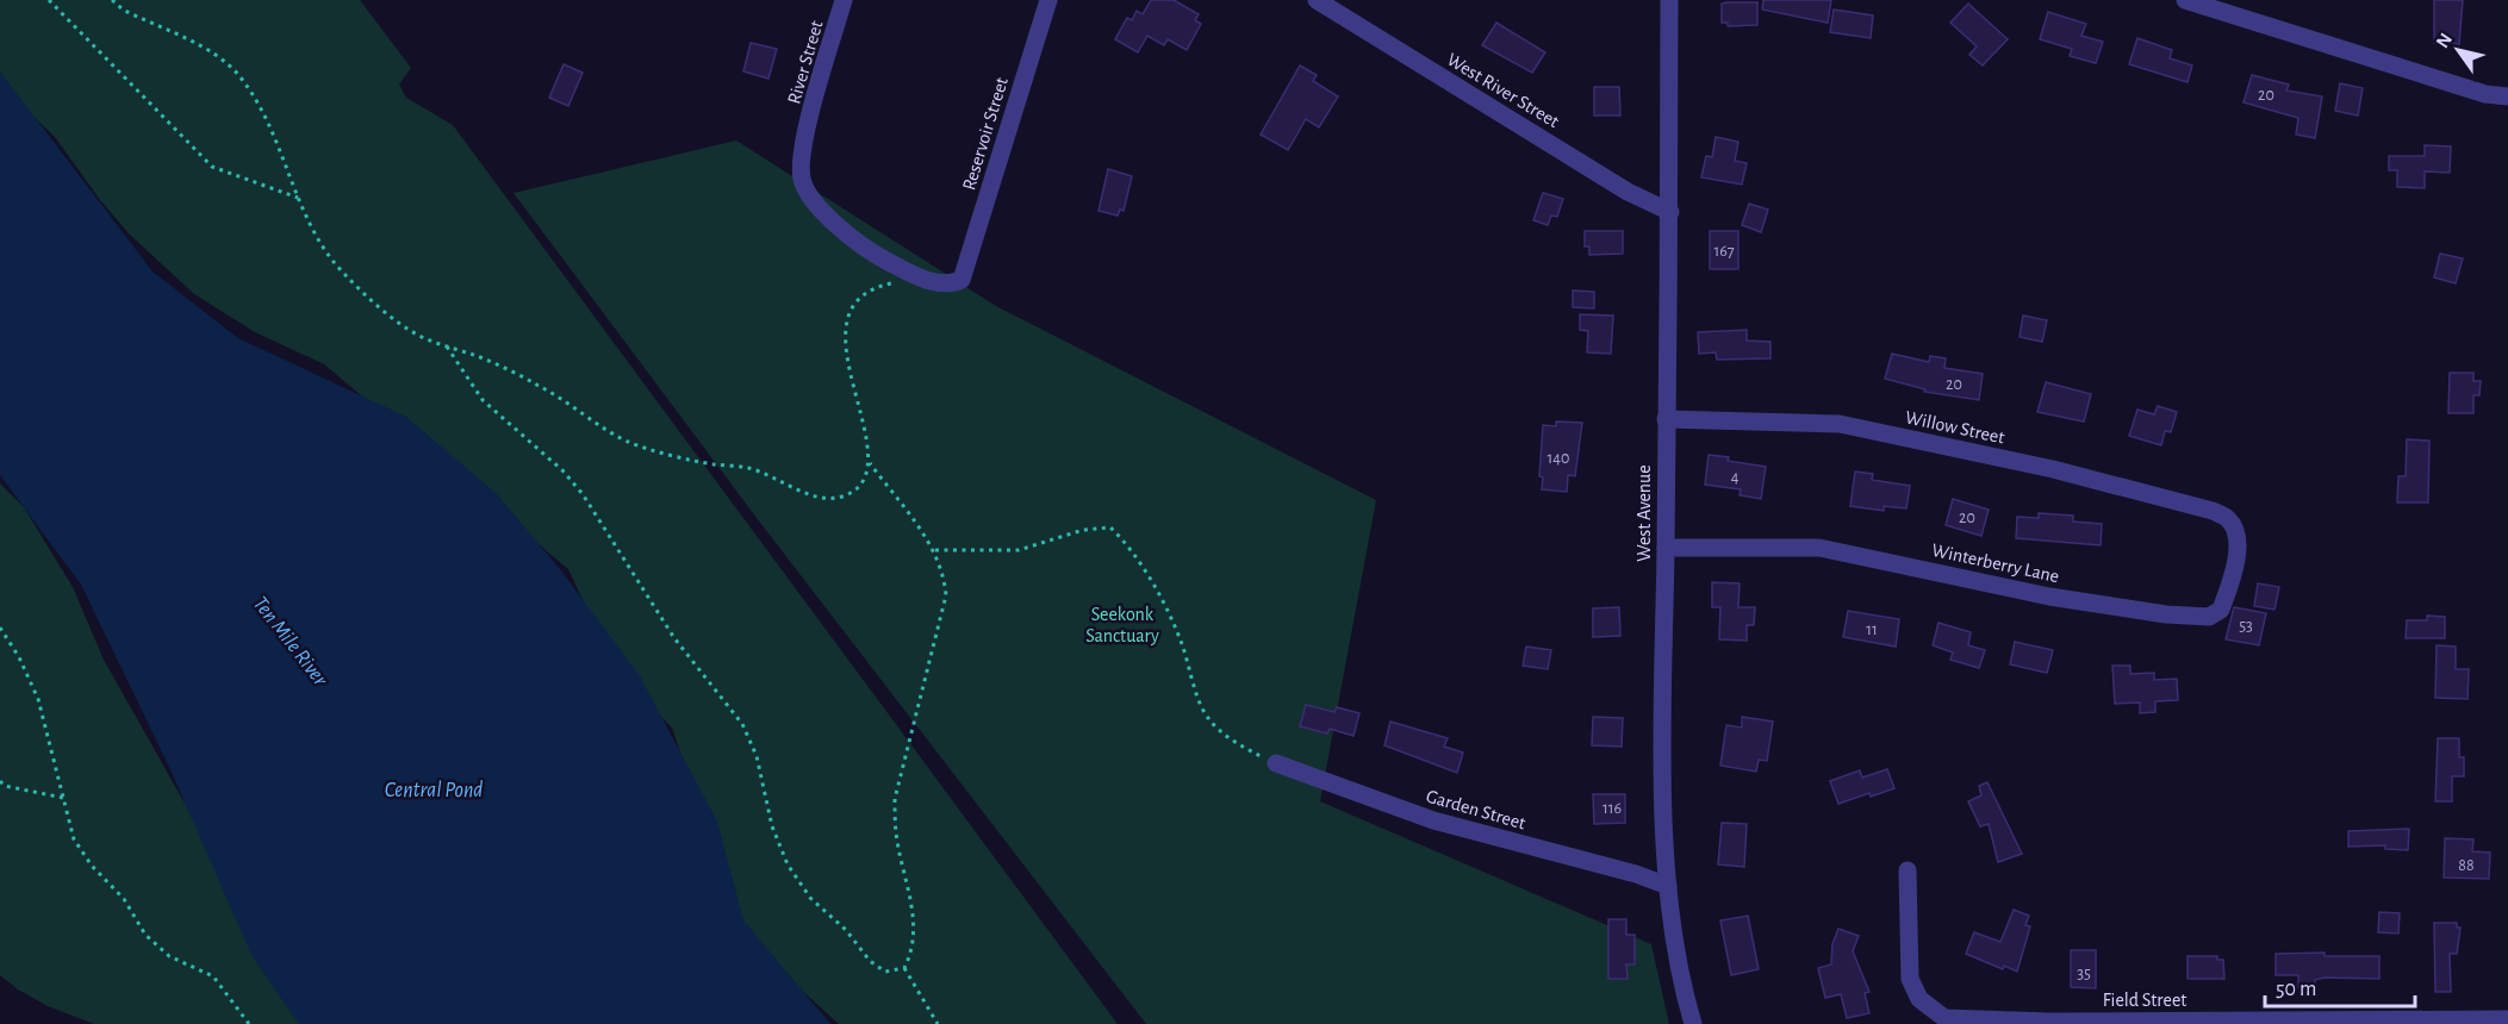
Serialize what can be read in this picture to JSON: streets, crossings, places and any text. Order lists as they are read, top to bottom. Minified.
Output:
{"streets":{"street":["River Street","West River Street","Reservoir Street","Willow Street","West Avenue","Winterberry Lane","Garden Street","Field Street"]},"crossings":[["River Street","Reservoir Street"],["West River Street","West Avenue"],["Willow Street","West Avenue"],["Willow Street","Winterberry Lane"],["West Avenue","Winterberry Lane"],["West Avenue","Garden Street"]],"water":["Ten Mile River","Central Pond"],"parks":["Seekonk Sanctuary"],"house_numbers":["20","167","20","140","4","20","53","11","116","88","35"],"scale_bar":"50 m","north":"top left"}
